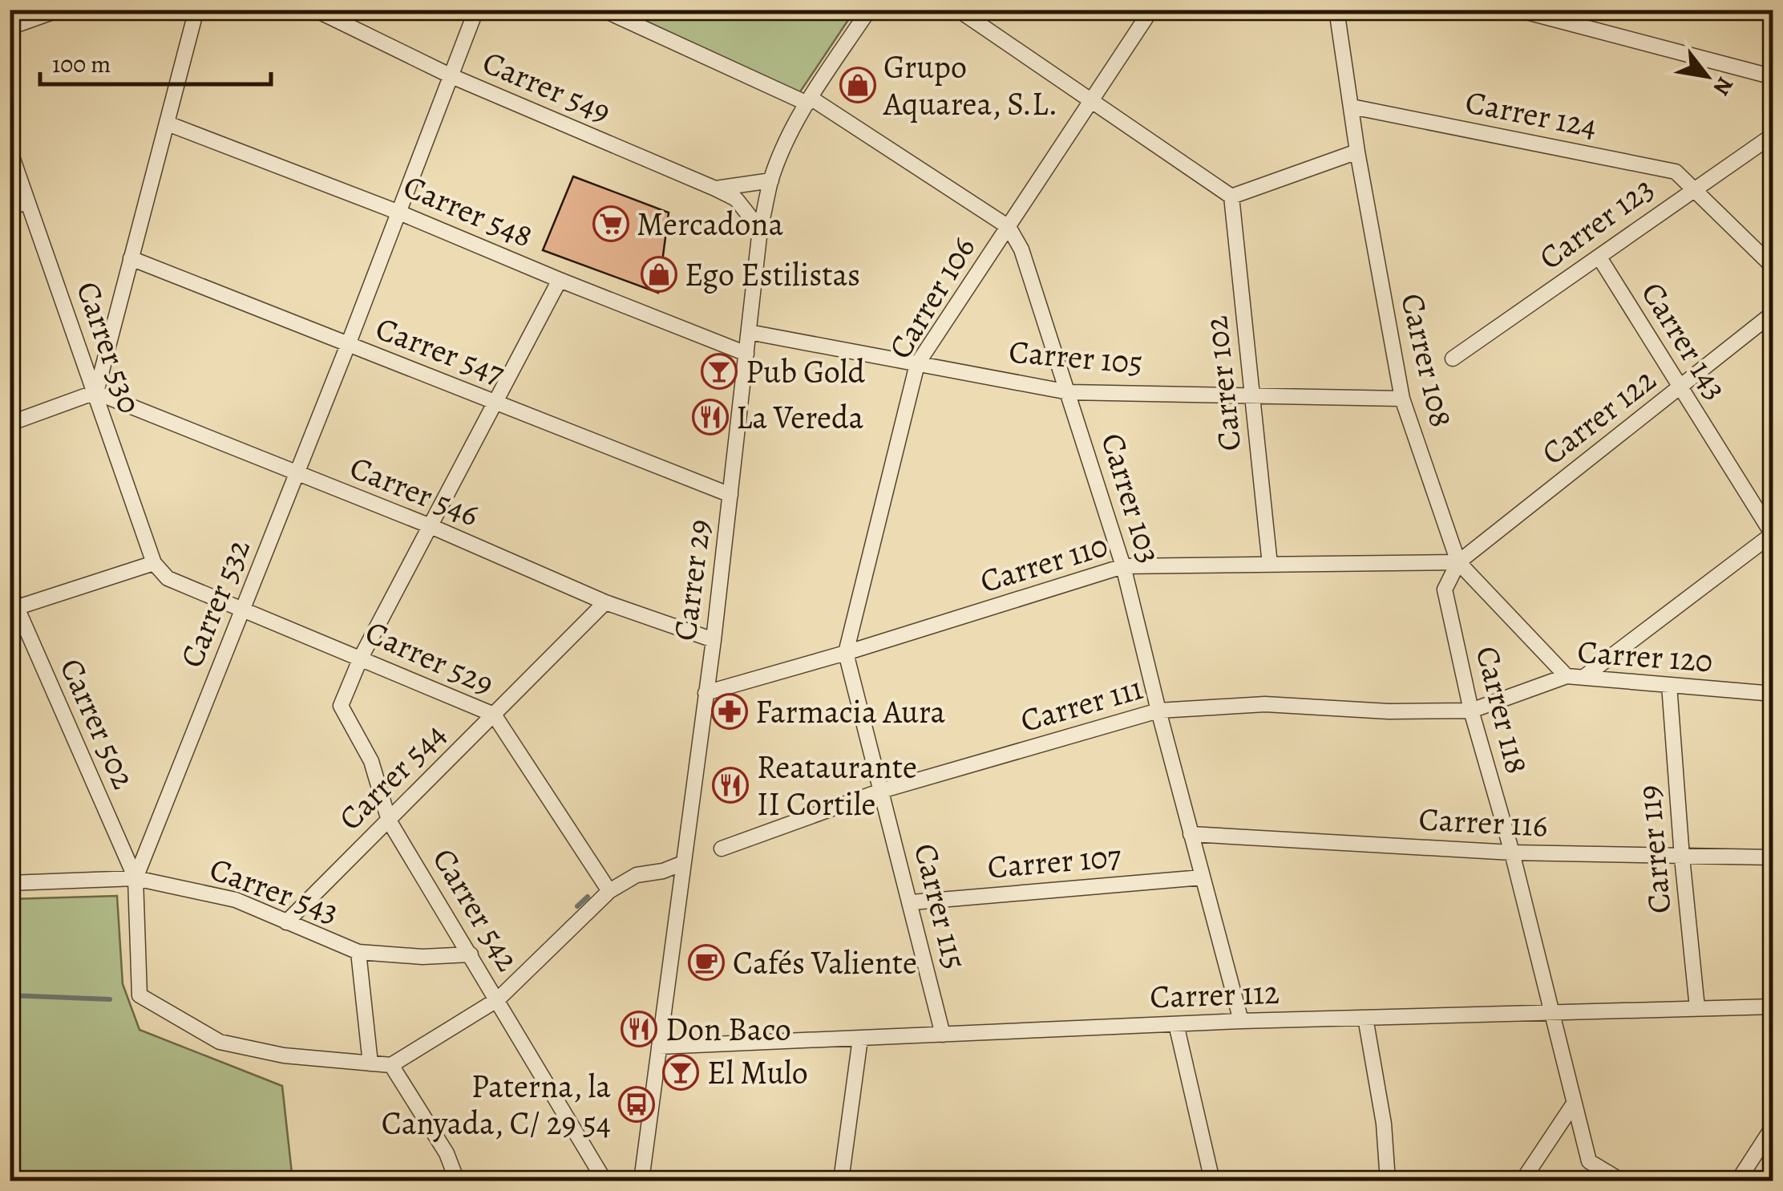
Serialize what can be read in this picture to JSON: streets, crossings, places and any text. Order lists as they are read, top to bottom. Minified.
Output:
{"streets":{"street":["Carrer 549","Carrer 124","Carrer 548","Carrer 123","Carrer 106","Carrer 143","Carrer 530","Carrer 547","Carrer 105","Carrer 108","Carrer 102","Carrer 122","Carrer 546","Carrer 103","Carrer 110","Carrer 29","Carrer 532","Carrer 120","Carrer 529","Carrer 111","Carrer 118","Carrer 502","Carrer 544","Carrer 116","Carrer 119","Carrer 107","Carrer 543","Carrer 115","Carrer 542","Carrer 112"]},"crossings":[["Carrer 549","Carrer 29"],["Carrer 549","Carrer 532"],["Carrer 124","Carrer 123"],["Carrer 124","Carrer 108"],["Carrer 548","Carrer 29"],["Carrer 548","Carrer 532"],["Carrer 123","Carrer 143"],["Carrer 106","Carrer 105"],["Carrer 106","Carrer 103"],["Carrer 106","Carrer 110"],["Carrer 106","Carrer 115"],["Carrer 143","Carrer 122"],["Carrer 530","Carrer 546"],["Carrer 530","Carrer 529"],["Carrer 547","Carrer 29"],["Carrer 547","Carrer 532"],["Carrer 105","Carrer 108"],["Carrer 105","Carrer 102"],["Carrer 105","Carrer 103"],["Carrer 105","Carrer 29"],["Carrer 108","Carrer 122"],["Carrer 108","Carrer 110"],["Carrer 108","Carrer 120"],["Carrer 108","Carrer 118"],["Carrer 102","Carrer 110"],["Carrer 122","Carrer 110"],["Carrer 122","Carrer 118"],["Carrer 546","Carrer 29"],["Carrer 546","Carrer 532"],["Carrer 546","Carrer 544"],["Carrer 103","Carrer 110"],["Carrer 103","Carrer 111"],["Carrer 103","Carrer 116"],["Carrer 103","Carrer 107"],["Carrer 103","Carrer 112"],["Carrer 110","Carrer 29"],["Carrer 110","Carrer 118"],["Carrer 110","Carrer 115"],["Carrer 29","Carrer 112"],["Carrer 532","Carrer 529"],["Carrer 532","Carrer 502"],["Carrer 532","Carrer 543"],["Carrer 120","Carrer 111"],["Carrer 120","Carrer 118"],["Carrer 120","Carrer 119"],["Carrer 529","Carrer 544"],["Carrer 529","Carrer 542"],["Carrer 111","Carrer 118"],["Carrer 111","Carrer 115"],["Carrer 118","Carrer 116"],["Carrer 118","Carrer 112"],["Carrer 502","Carrer 543"],["Carrer 544","Carrer 543"],["Carrer 544","Carrer 542"],["Carrer 116","Carrer 119"],["Carrer 119","Carrer 112"],["Carrer 107","Carrer 115"],["Carrer 543","Carrer 542"],["Carrer 115","Carrer 112"]],"places":{"shop":["Grupo Aquarea, S.L.","Ego Estilistas"],"supermarket":["Mercadona"],"bar":["Pub Gold","El Mulo"],"restaurant":["La Vereda","Reataurante II Cortile","Don Baco"],"pharmacy":["Farmacia Aura"],"cafe":["Cafés Valiente"],"bus stop":["Paterna, la Canyada, C/ 29 54"]},"scale_bar":"100 m","north":"bottom right"}
